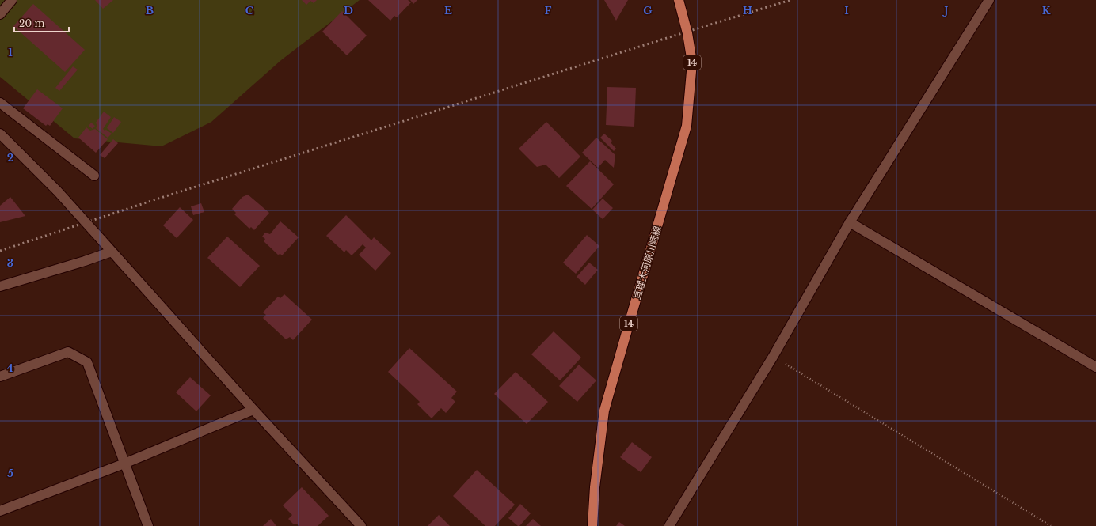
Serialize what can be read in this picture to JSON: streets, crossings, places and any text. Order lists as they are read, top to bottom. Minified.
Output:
{"streets":{"main road":["14","亘理大河原川崎線"]},"scale_bar":"20 m","grid":{"columns":["B","C","D","E","F","G","H","I","J","K"],"rows":["1","2","3","4","5"]}}
